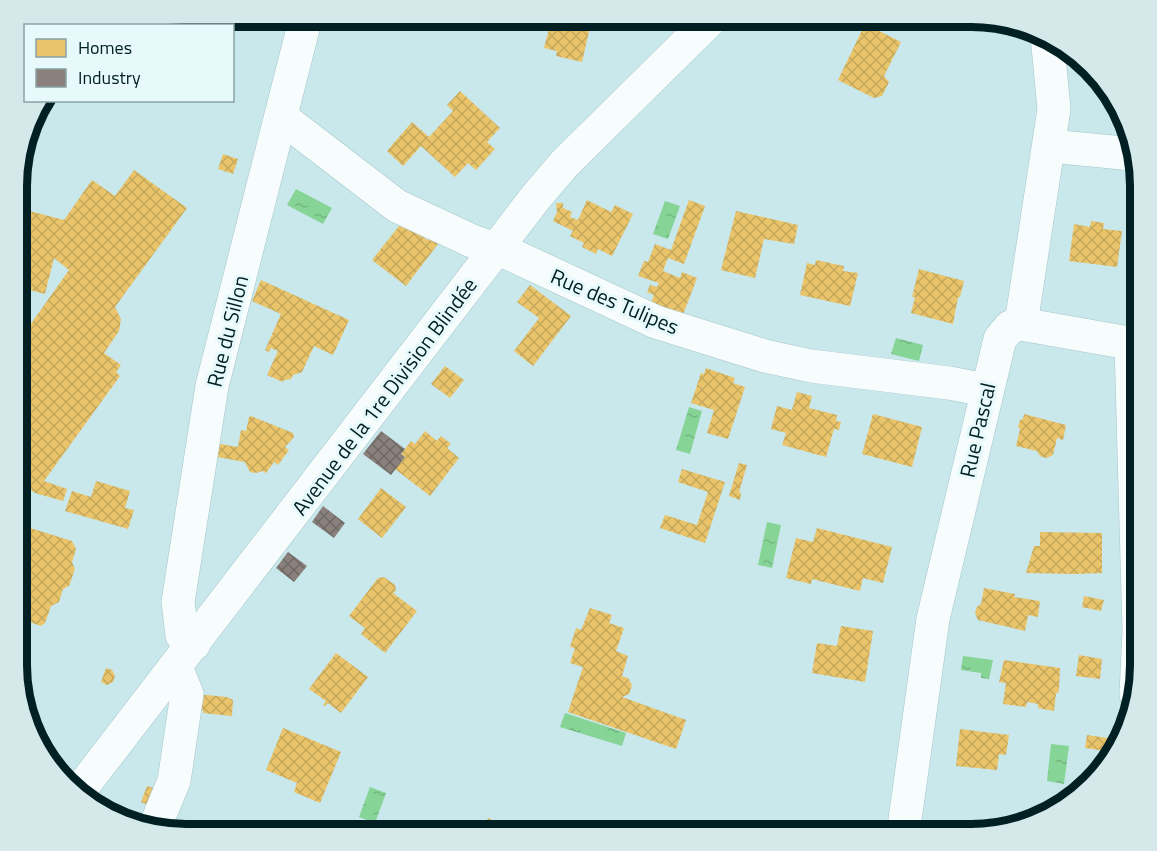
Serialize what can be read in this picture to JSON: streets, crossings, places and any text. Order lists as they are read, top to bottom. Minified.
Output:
{"streets":{"street":["Rue des Tulipes","Rue du Sillon","Avenue de la 1re Division Blindée","Rue Pascal"]},"crossings":[["Rue des Tulipes","Rue du Sillon"],["Rue des Tulipes","Avenue de la 1re Division Blindée"],["Rue des Tulipes","Rue Pascal"],["Rue du Sillon","Avenue de la 1re Division Blindée"]],"legend":["Homes","Industry"]}
